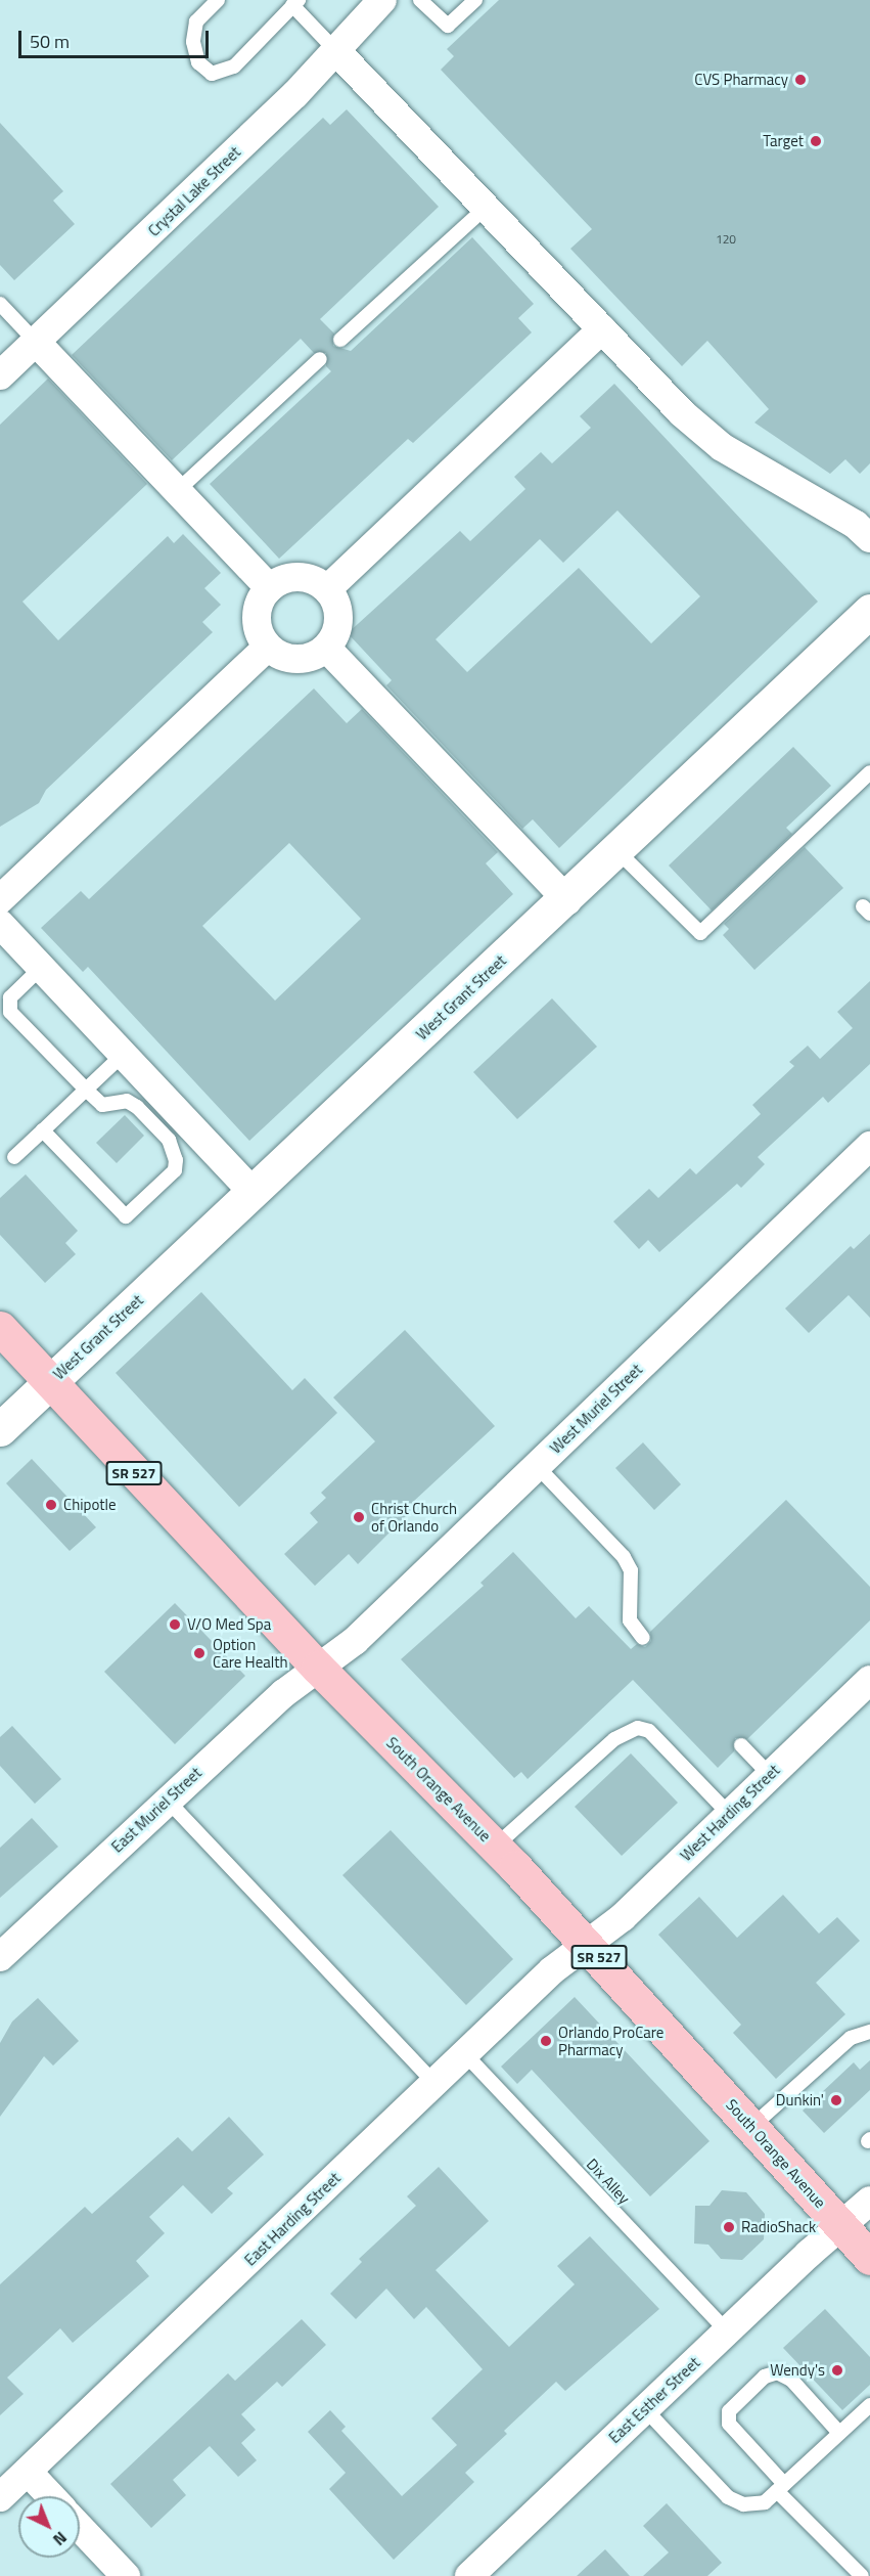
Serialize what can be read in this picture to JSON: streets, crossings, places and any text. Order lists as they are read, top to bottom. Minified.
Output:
{"streets":{"main road":["SR 527","South Orange Avenue"],"street":["Crystal Lake Street","West Grant Street","West Muriel Street","East Muriel Street","West Harding Street","East Harding Street","East Esther Street"],"lane":["Dix Alley"]},"crossings":[["West Grant Street","South Orange Avenue"],["West Muriel Street","South Orange Avenue"],["West Muriel Street","East Muriel Street"],["South Orange Avenue","East Muriel Street"],["South Orange Avenue","West Harding Street"],["South Orange Avenue","East Harding Street"],["South Orange Avenue","East Esther Street"],["West Harding Street","East Harding Street"],["Dix Alley","East Harding Street"],["Dix Alley","East Esther Street"]],"places":["CVS Pharmacy","Target","Chipotle","Christ Church of Orlando","V/O Med Spa","Option Care Health","Orlando ProCare Pharmacy","Dunkin'","RadioShack","Wendy's"],"house_numbers":["120"],"scale_bar":"50 m","north":"bottom right"}
